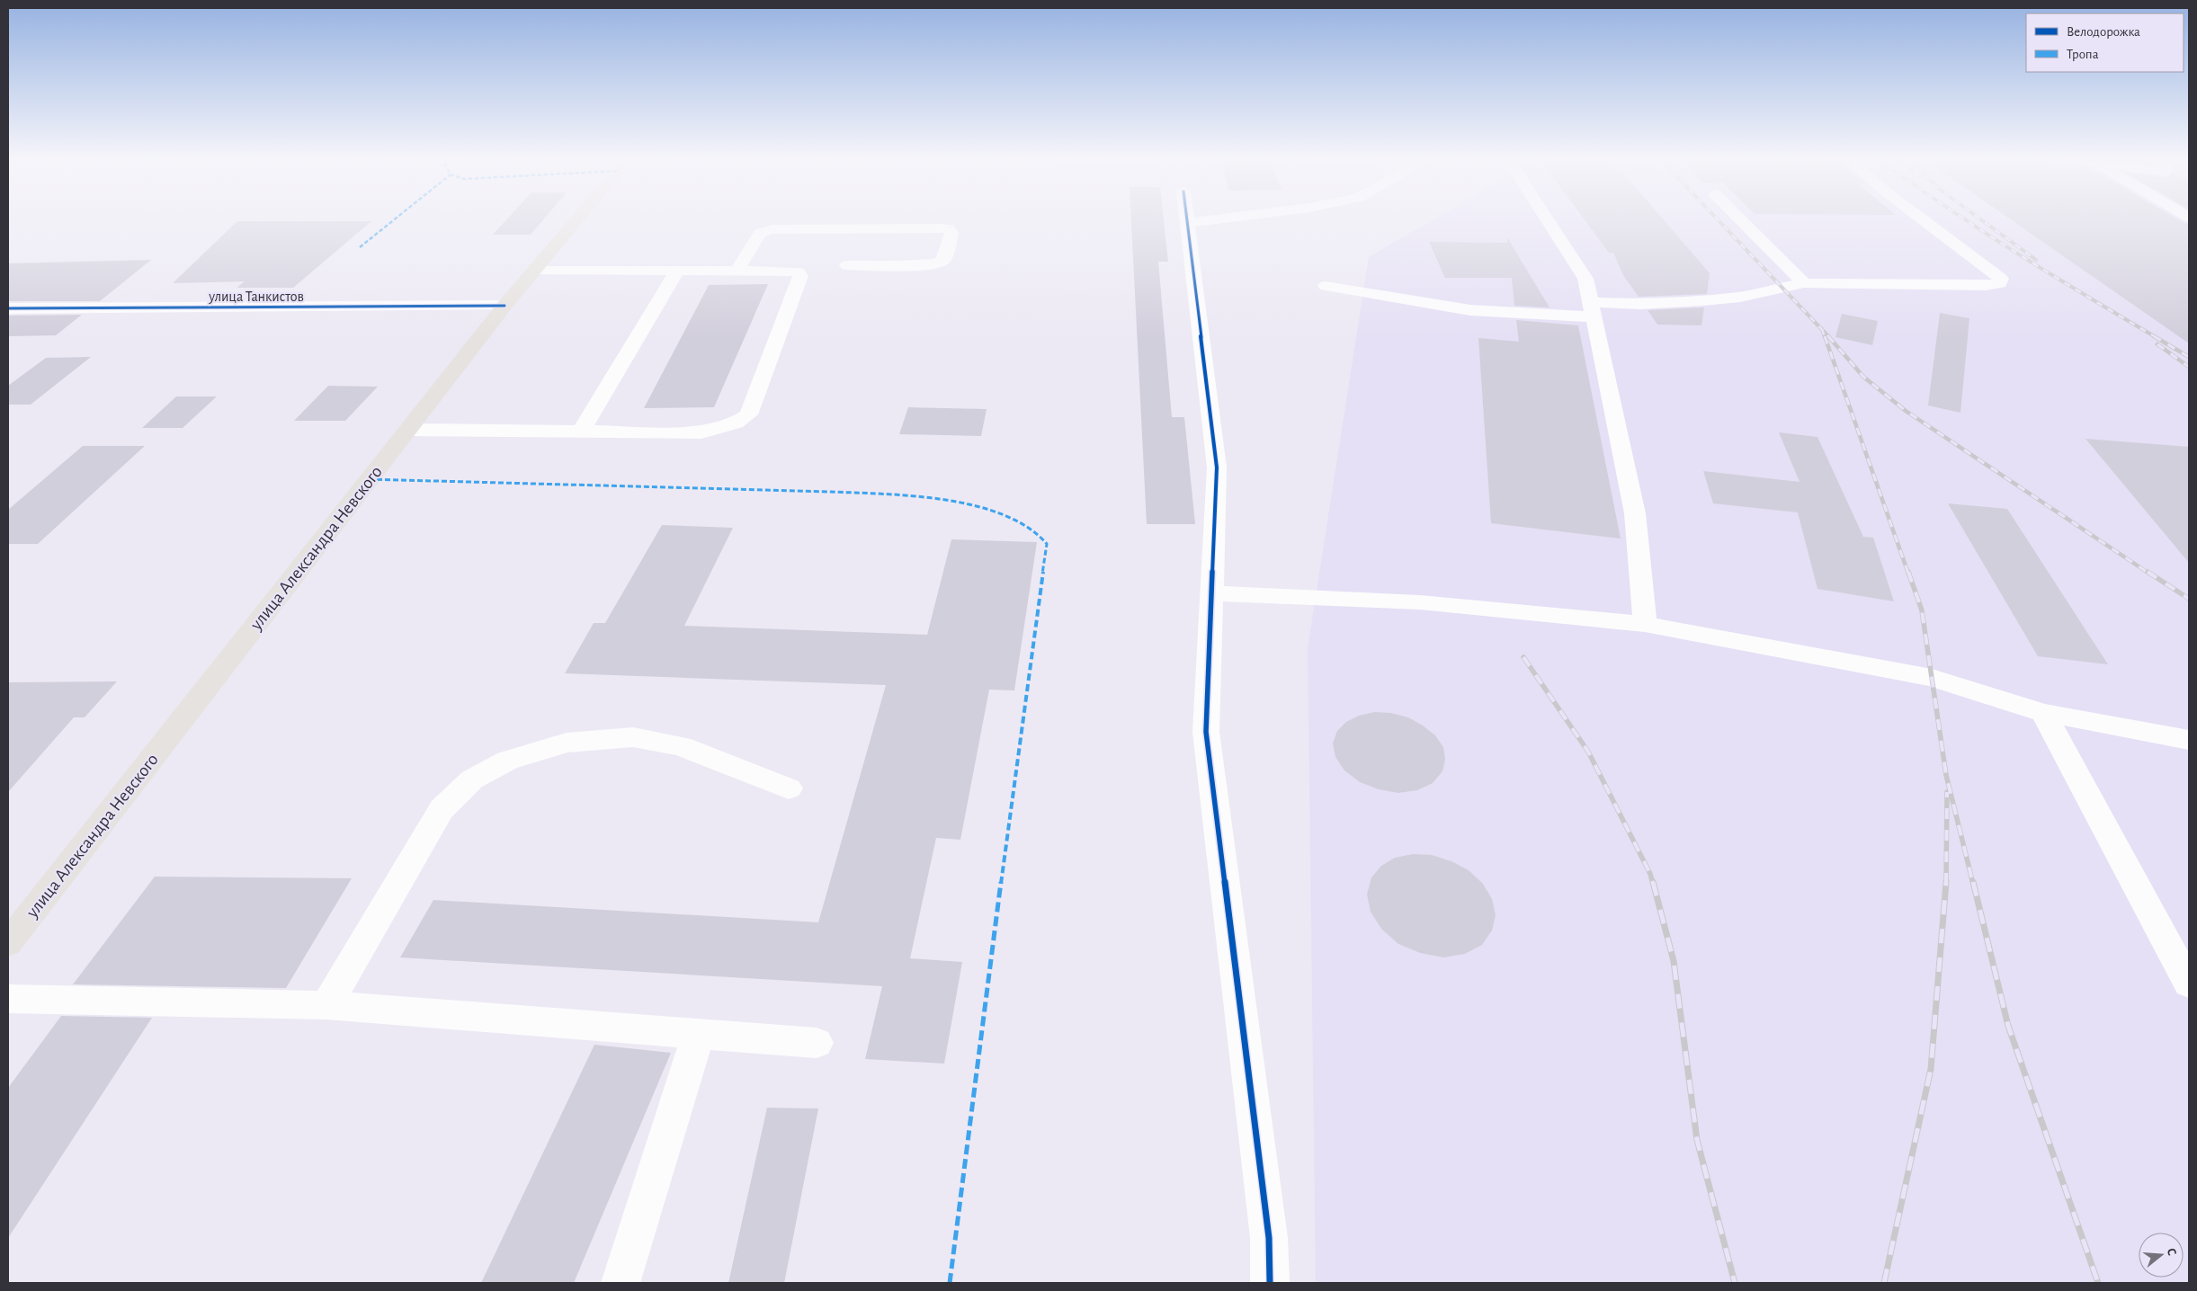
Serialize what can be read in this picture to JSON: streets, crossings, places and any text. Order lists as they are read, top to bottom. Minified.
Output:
{"streets":{"main road":["улица Александра Невского"],"street":["улица Танкистов"]},"crossings":[["улица Танкистов","улица Александра Невского"]],"legend":["Велодорожка","Тропа"],"north":"right"}
